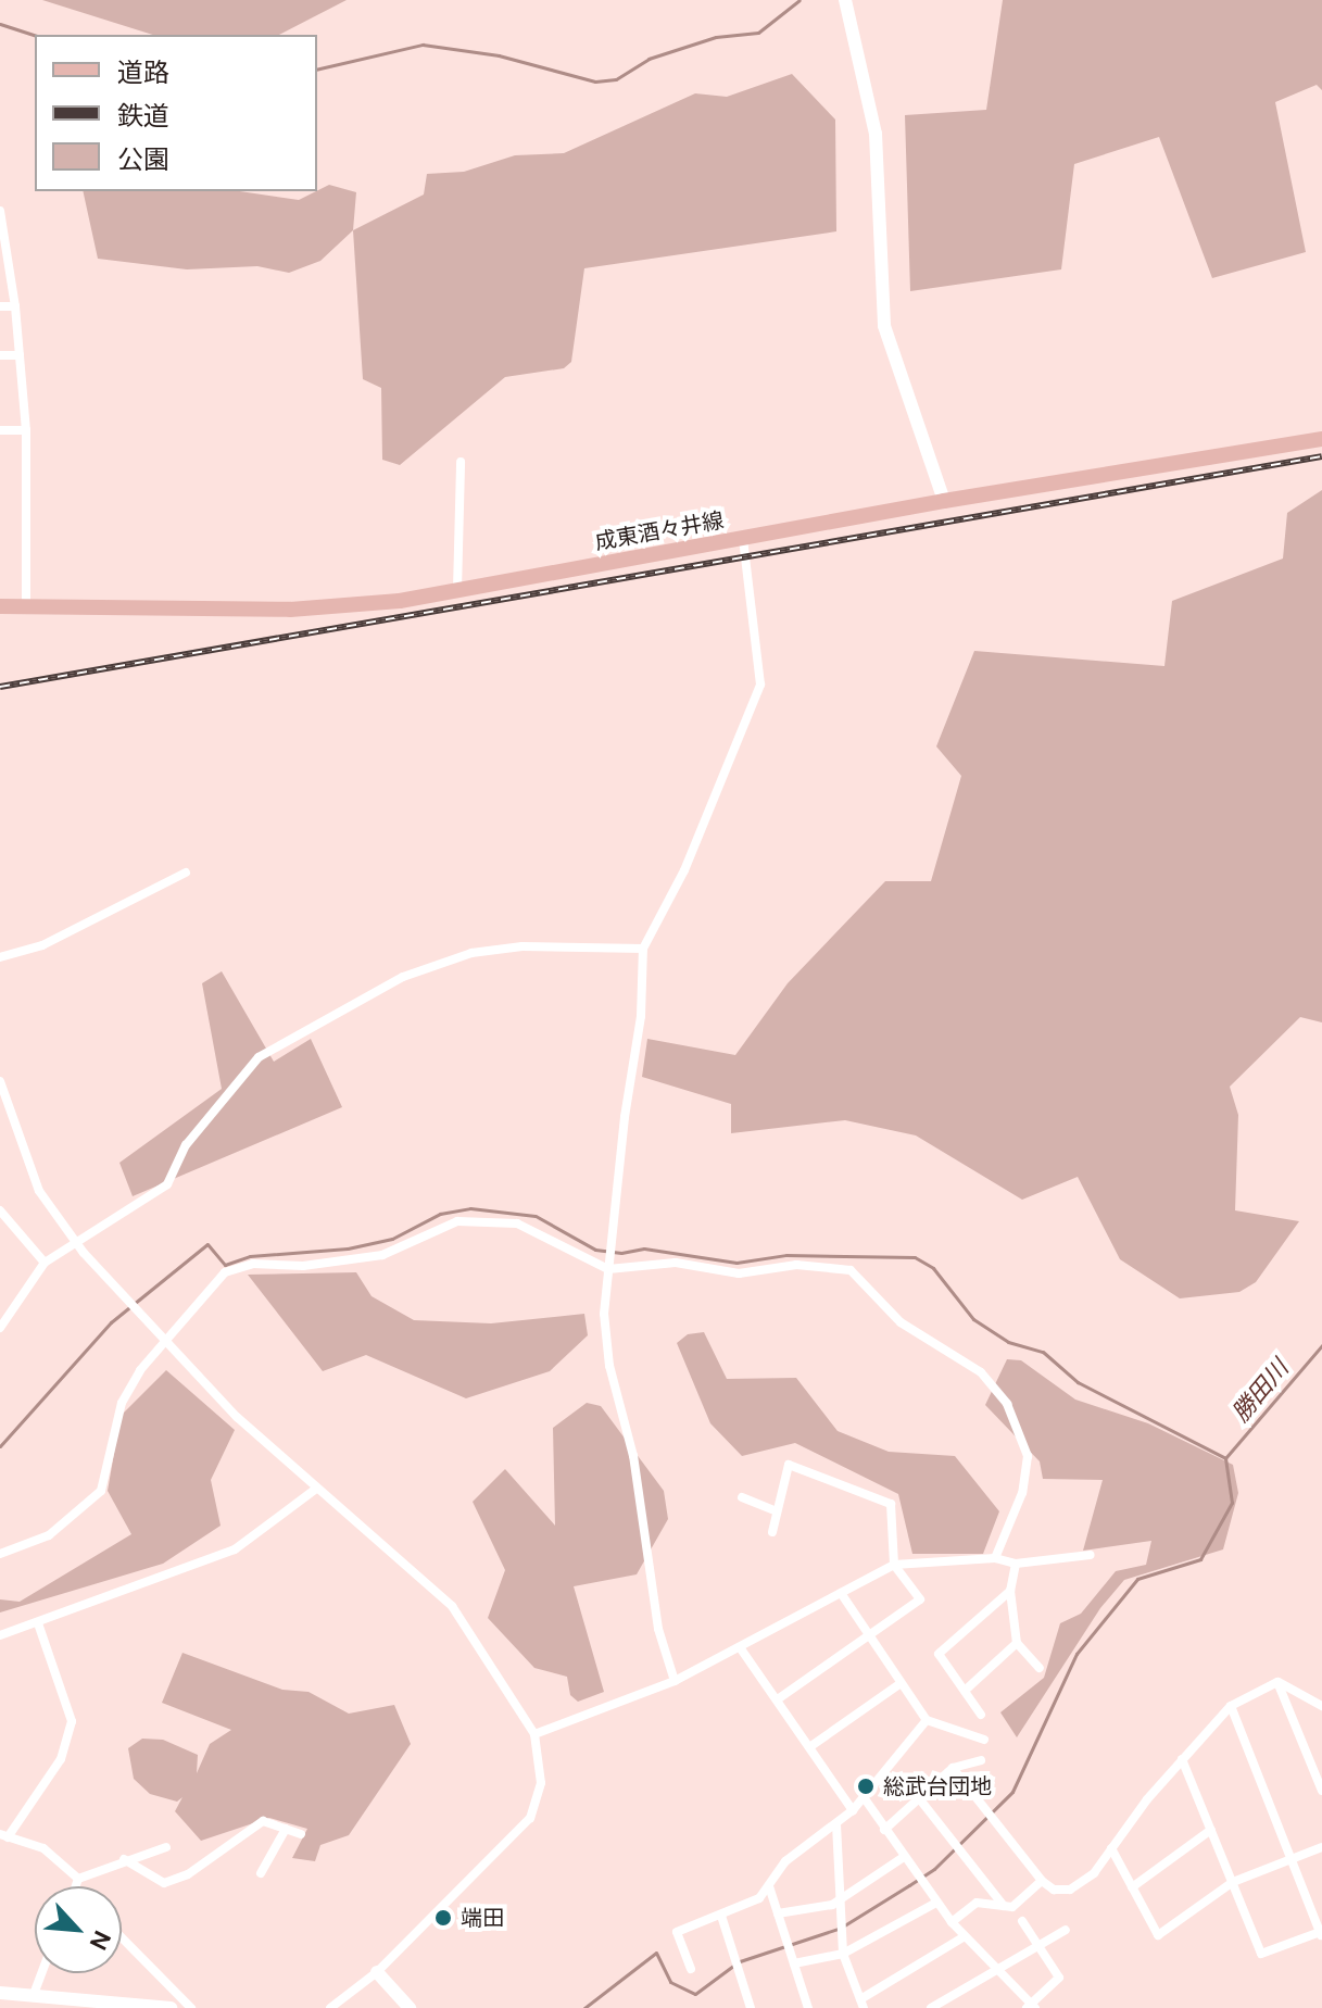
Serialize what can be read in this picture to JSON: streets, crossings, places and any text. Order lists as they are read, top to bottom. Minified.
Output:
{"streets":{"main road":["成東酒々井線"]},"water":["勝田川"],"places":["総武台団地","端田"],"legend":["道路","鉄道","公園"],"north":"bottom right"}
